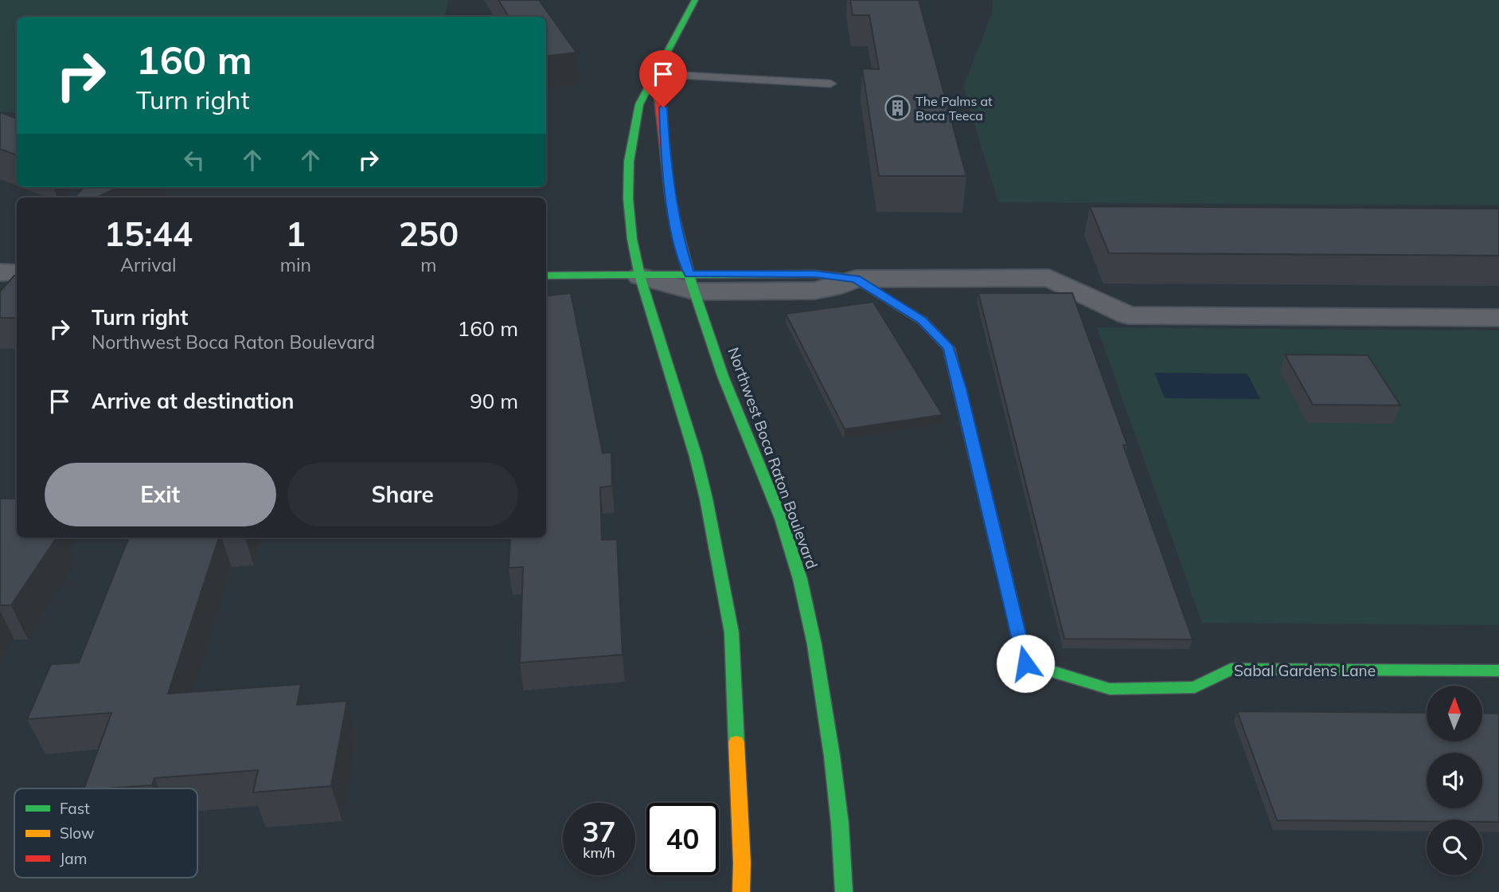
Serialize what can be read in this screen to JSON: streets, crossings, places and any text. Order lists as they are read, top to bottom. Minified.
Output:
{"streets":{"street":["Northwest Boca Raton Boulevard","Sabal Gardens Lane"]},"places":{"building":["The Palms at Boca Teeca"]},"legend":["Fast","Slow","Jam"],"north":"top","page":{"turn":["160 m","Turn right"],"eta":["15:44","Arrival","1","min","250","m"],"list":[{"name":"Turn right","note":"Northwest Boca Raton Boulevard","value":"160 m"},{"name":"Arrive at destination","value":"90 m"}],"buttons":["Exit","Share"],"speed":"37 km/h","limit":"40"}}
